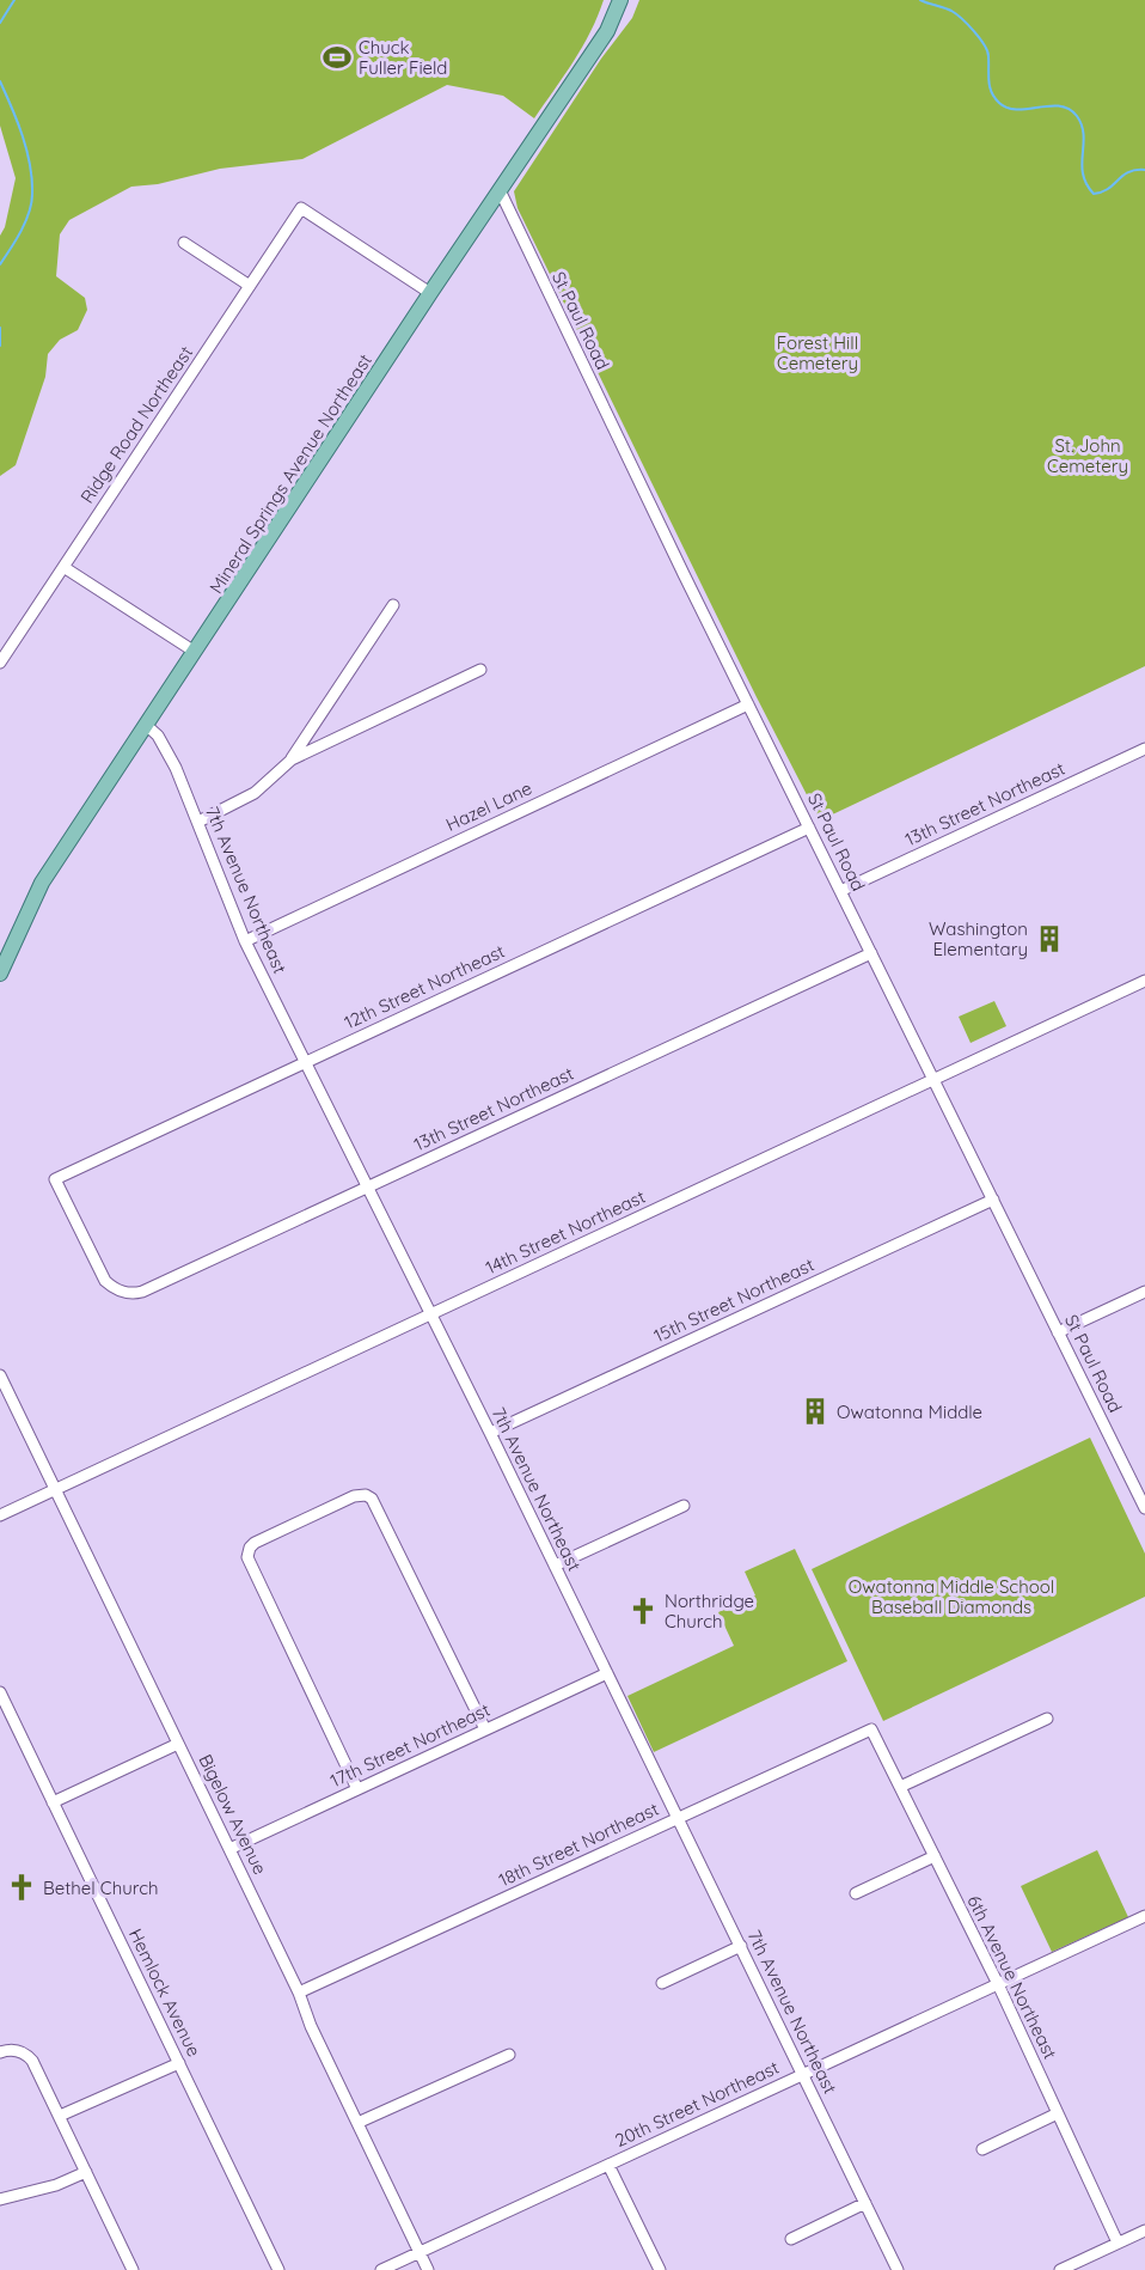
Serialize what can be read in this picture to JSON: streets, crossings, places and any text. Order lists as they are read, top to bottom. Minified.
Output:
{"streets":{"main road":["Mineral Springs Avenue Northeast"],"street":["St Paul Road","Ridge Road Northeast","13th Street Northeast","Hazel Lane","7th Avenue Northeast","12th Street Northeast","14th Street Northeast","15th Street Northeast","17th Street Northeast","Bigelow Avenue","18th Street Northeast","6th Avenue Northeast","Hemlock Avenue","20th Street Northeast"]},"crossings":[["St Paul Road","Mineral Springs Avenue Northeast"],["St Paul Road","13th Street Northeast"],["St Paul Road","Hazel Lane"],["St Paul Road","12th Street Northeast"],["St Paul Road","14th Street Northeast"],["St Paul Road","15th Street Northeast"],["Ridge Road Northeast","Mineral Springs Avenue Northeast"],["Mineral Springs Avenue Northeast","7th Avenue Northeast"],["13th Street Northeast","7th Avenue Northeast"],["13th Street Northeast","12th Street Northeast"],["Hazel Lane","7th Avenue Northeast"],["7th Avenue Northeast","12th Street Northeast"],["7th Avenue Northeast","14th Street Northeast"],["7th Avenue Northeast","15th Street Northeast"],["7th Avenue Northeast","17th Street Northeast"],["7th Avenue Northeast","18th Street Northeast"],["7th Avenue Northeast","20th Street Northeast"],["14th Street Northeast","Bigelow Avenue"],["17th Street Northeast","Bigelow Avenue"],["Bigelow Avenue","18th Street Northeast"],["Bigelow Avenue","20th Street Northeast"],["18th Street Northeast","6th Avenue Northeast"],["6th Avenue Northeast","20th Street Northeast"]],"parks":["Forest Hill Cemetery","St. John Cemetery","Owatonna Middle School Baseball Diamonds"],"places":{"sports":["Chuck Fuller Field"],"building":["Washington Elementary","Owatonna Middle"],"church":["Northridge Church","Bethel Church"]}}
